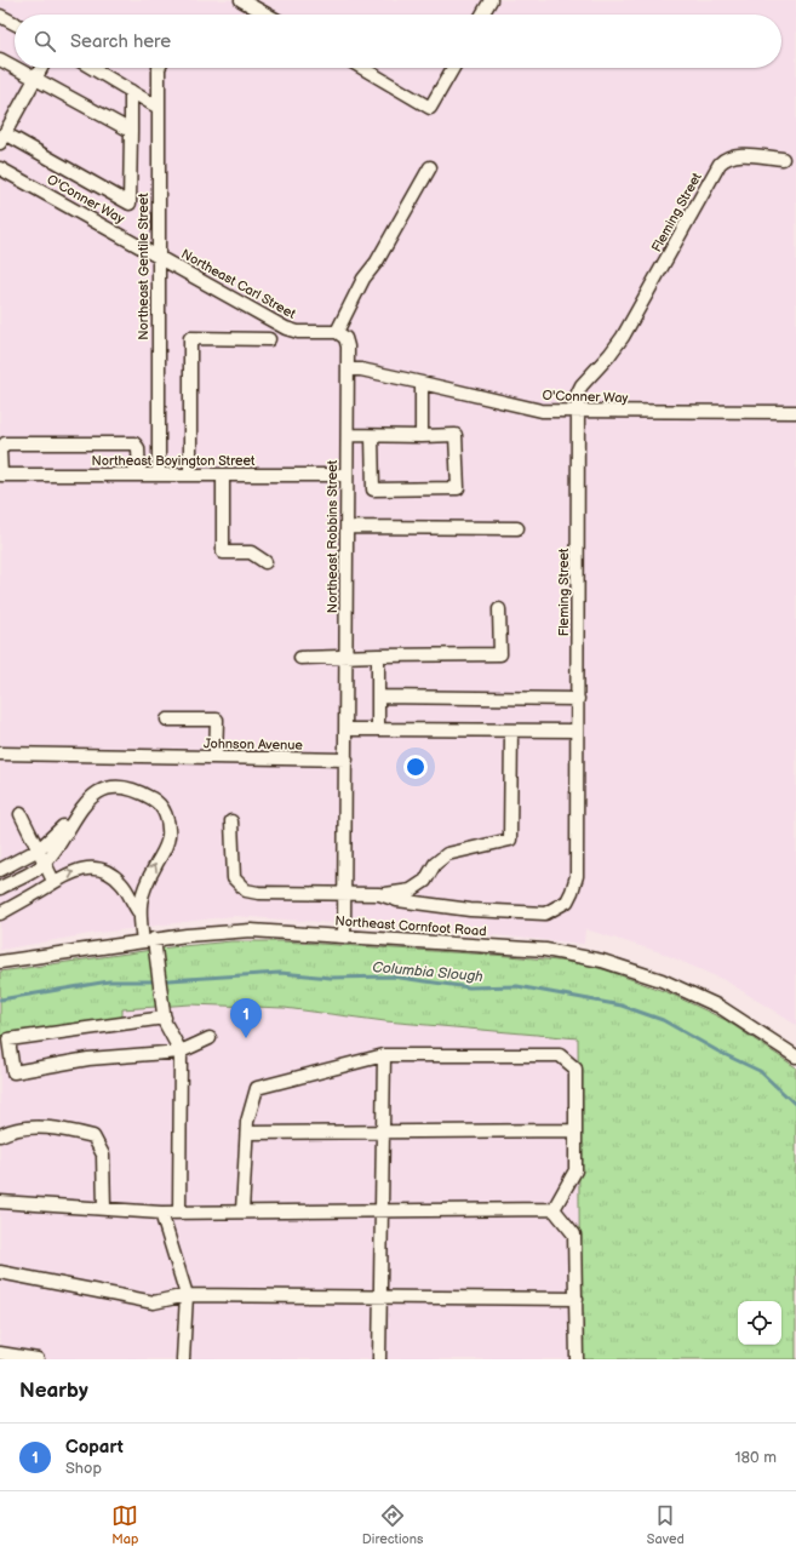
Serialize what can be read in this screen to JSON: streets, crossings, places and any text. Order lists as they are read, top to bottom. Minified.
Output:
{"streets":{"street":["O'Conner Way","Fleming Street","Northeast Gentile Street","Northeast Carl Street","Northeast Boyington Street","Northeast Robbins Street","Johnson Avenue","Northeast Cornfoot Road"]},"crossings":[["O'Conner Way","Fleming Street"],["O'Conner Way","Northeast Gentile Street"],["O'Conner Way","Northeast Carl Street"],["O'Conner Way","Northeast Robbins Street"],["Fleming Street","Northeast Robbins Street"],["Northeast Gentile Street","Northeast Carl Street"],["Northeast Gentile Street","Northeast Boyington Street"],["Northeast Carl Street","Northeast Robbins Street"],["Northeast Boyington Street","Northeast Robbins Street"],["Northeast Robbins Street","Johnson Avenue"],["Northeast Robbins Street","Northeast Cornfoot Road"]],"water":["Columbia Slough"],"page":{"search":"Search here","pins":"1","heading":"Nearby","list":[{"mark":"1","name":"Copart","note":"Shop","value":"180 m"}],"nav":["Map","Directions","Saved"]}}
